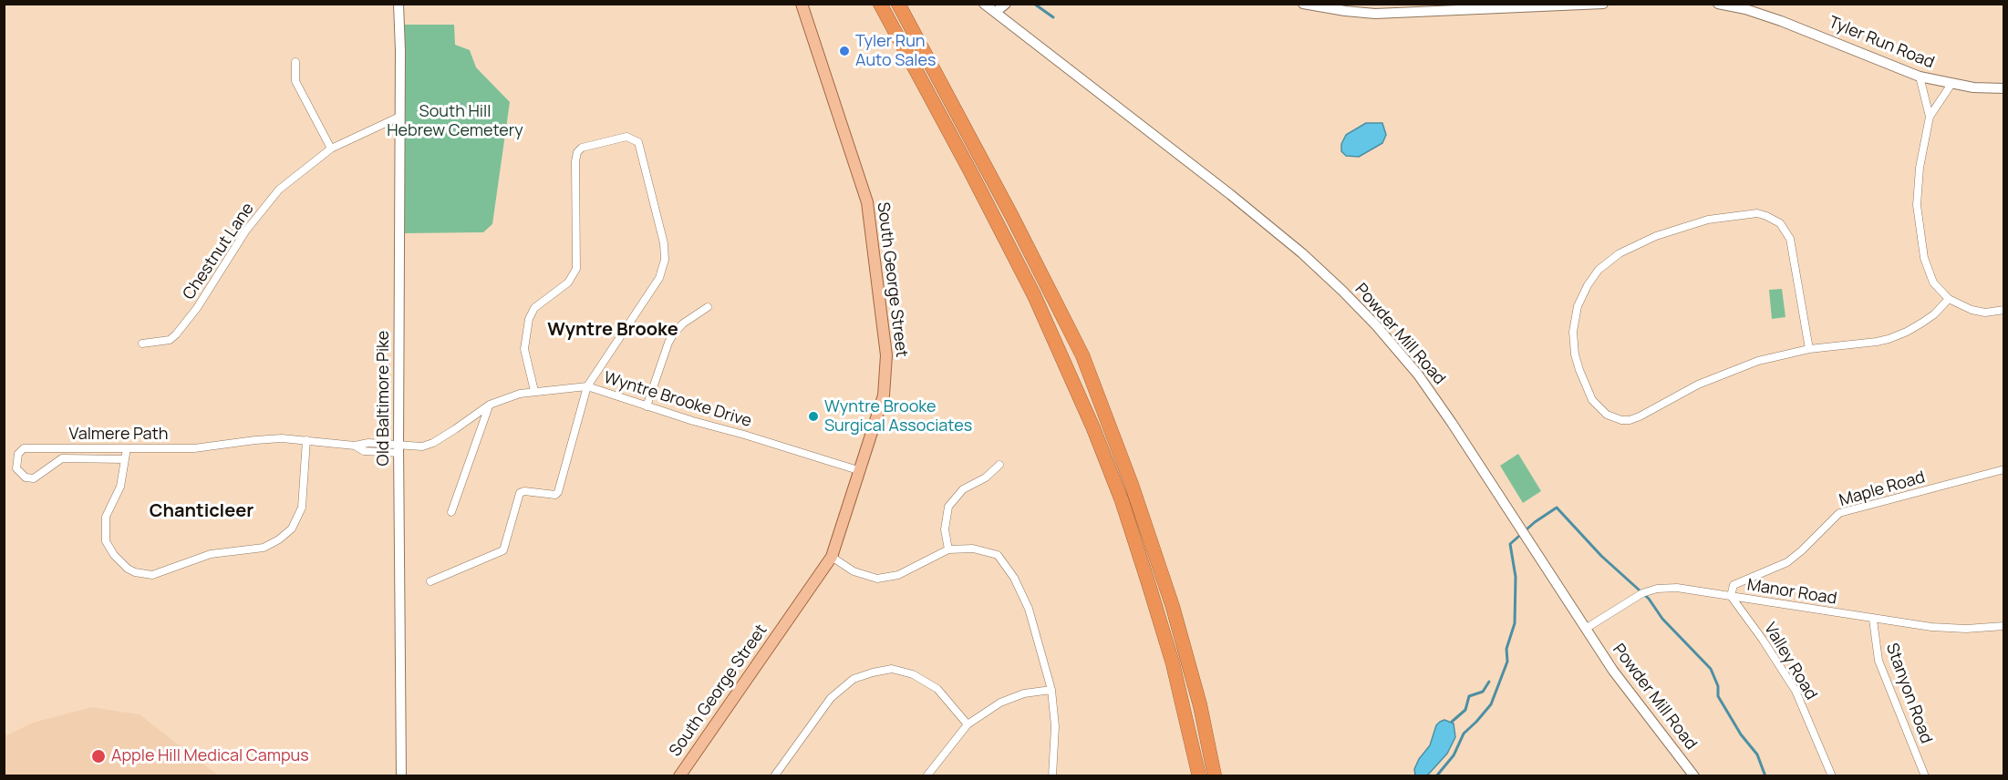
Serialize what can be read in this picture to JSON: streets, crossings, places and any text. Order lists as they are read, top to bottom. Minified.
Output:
{"streets":{"main road":["South George Street"],"street":["Tyler Run Road","Chestnut Lane","Powder Mill Road","Old Baltimore Pike","Wyntre Brooke Drive","Valmere Path","Maple Road","Manor Road","Valley Road","Stanyon Road"]},"crossings":[["Chestnut Lane","Old Baltimore Pike"],["South George Street","Wyntre Brooke Drive"],["Powder Mill Road","Manor Road"],["Old Baltimore Pike","Wyntre Brooke Drive"],["Old Baltimore Pike","Valmere Path"],["Wyntre Brooke Drive","Valmere Path"],["Maple Road","Manor Road"],["Maple Road","Valley Road"],["Manor Road","Valley Road"],["Manor Road","Stanyon Road"]],"districts":["Wyntre Brooke","Chanticleer"],"parks":["South Hill Hebrew Cemetery"],"places":["Tyler Run Auto Sales","Wyntre Brooke Surgical Associates","Apple Hill Medical Campus"]}
